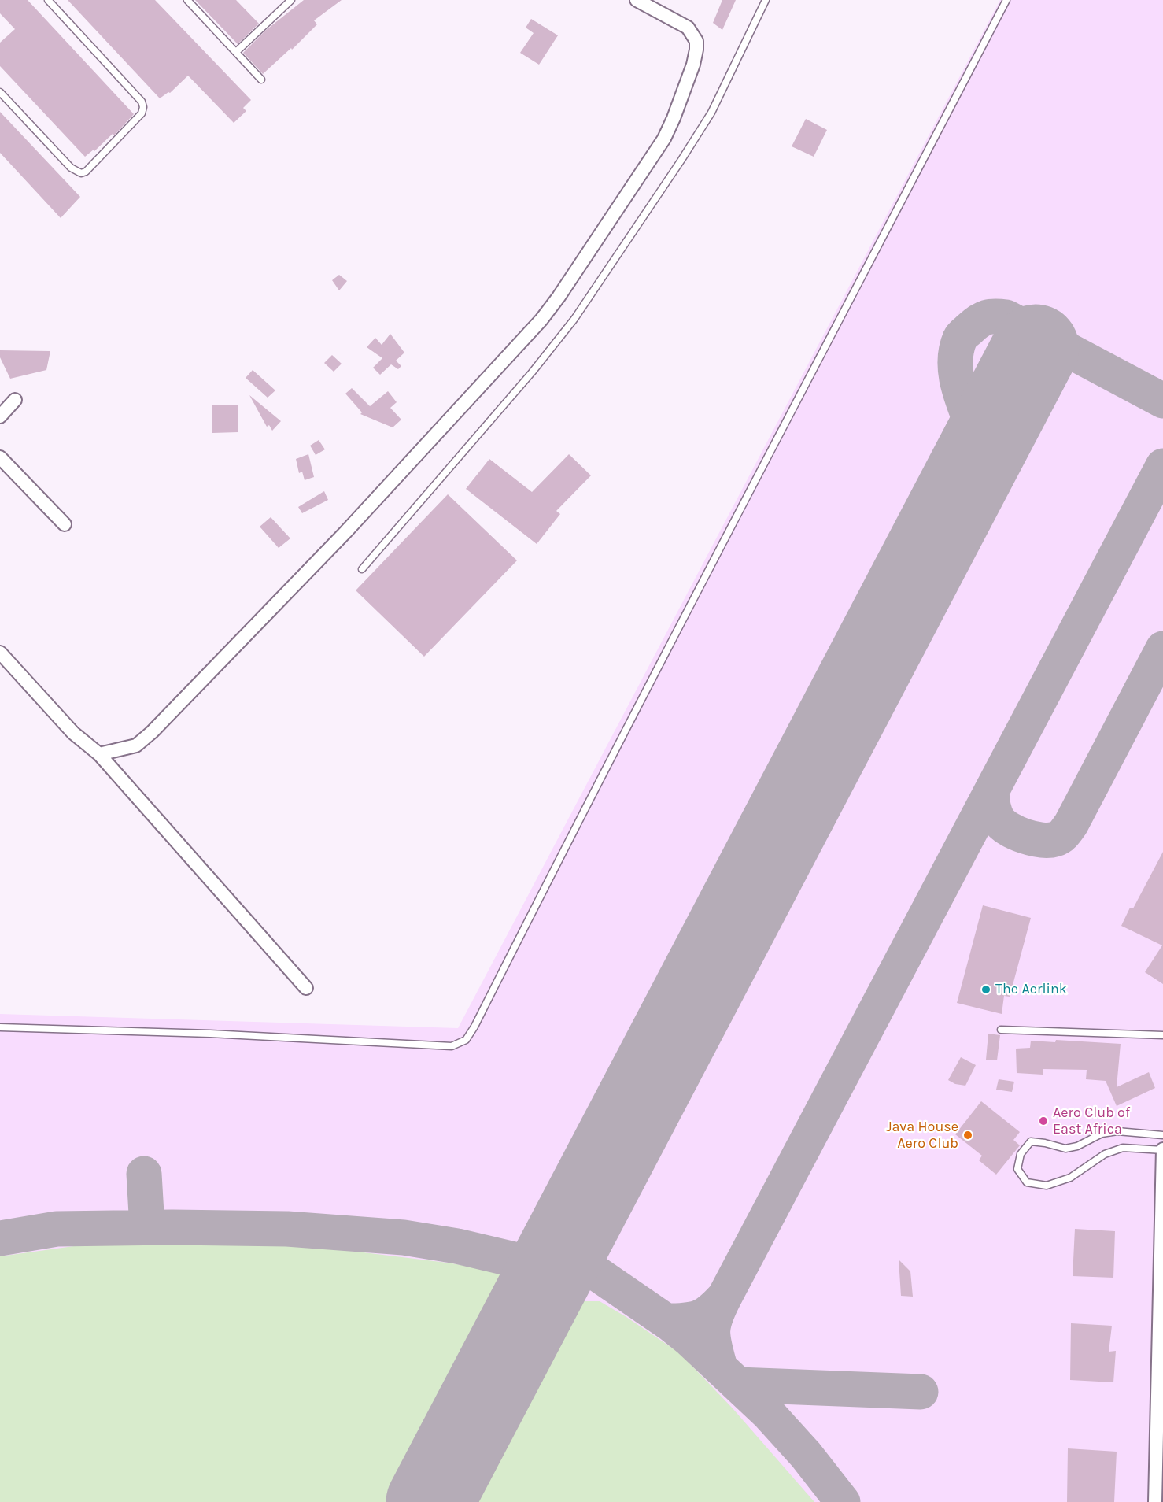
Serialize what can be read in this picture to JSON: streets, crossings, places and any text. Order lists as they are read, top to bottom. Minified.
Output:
{"places":["The Aerlink","Aero Club of East Africa","Java House Aero Club"]}
